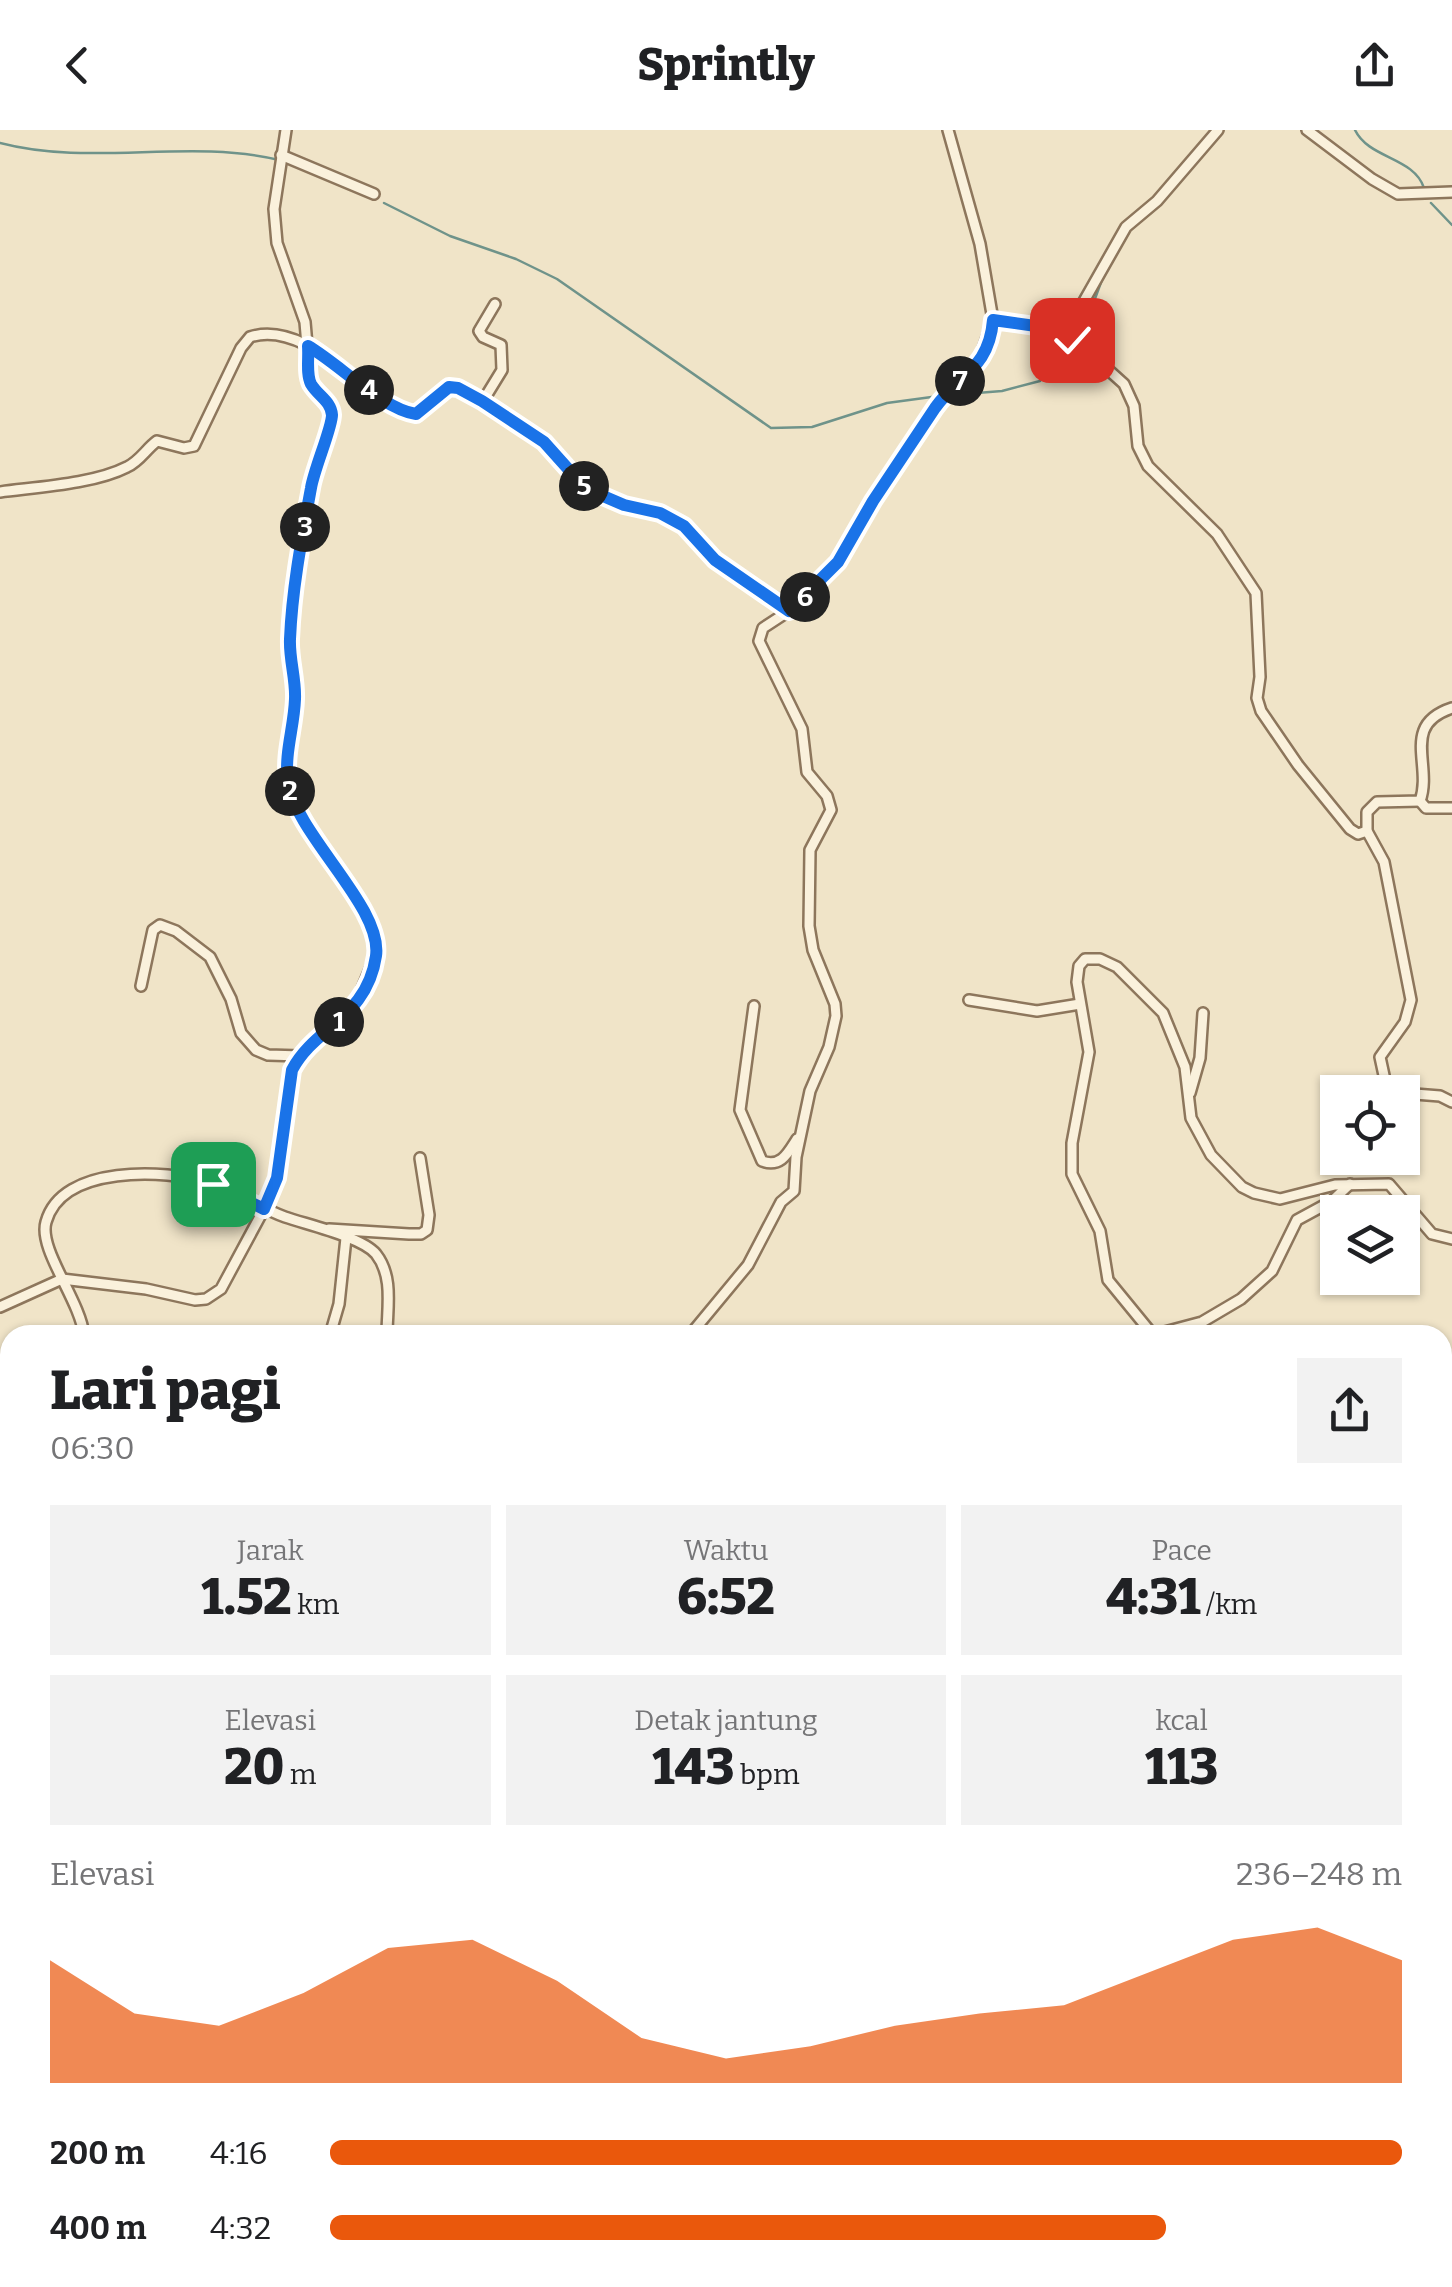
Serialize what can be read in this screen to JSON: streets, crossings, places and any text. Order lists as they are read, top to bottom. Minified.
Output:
{"page":{"header":"Sprintly","pins":["7","4","5","3","6","2","1"],"heading":["Lari pagi","06:30"],"stats":[["Jarak","1.52 km"],["Waktu","6:52"],["Pace","4:31 /km"],["Elevasi","20 m"],["Detak jantung","143 bpm"],["kcal","113"]],"chart":["Elevasi","236–248 m"],"list":[{"name":"200 m","note":"4:16"},{"name":"400 m","note":"4:32"}]}}
